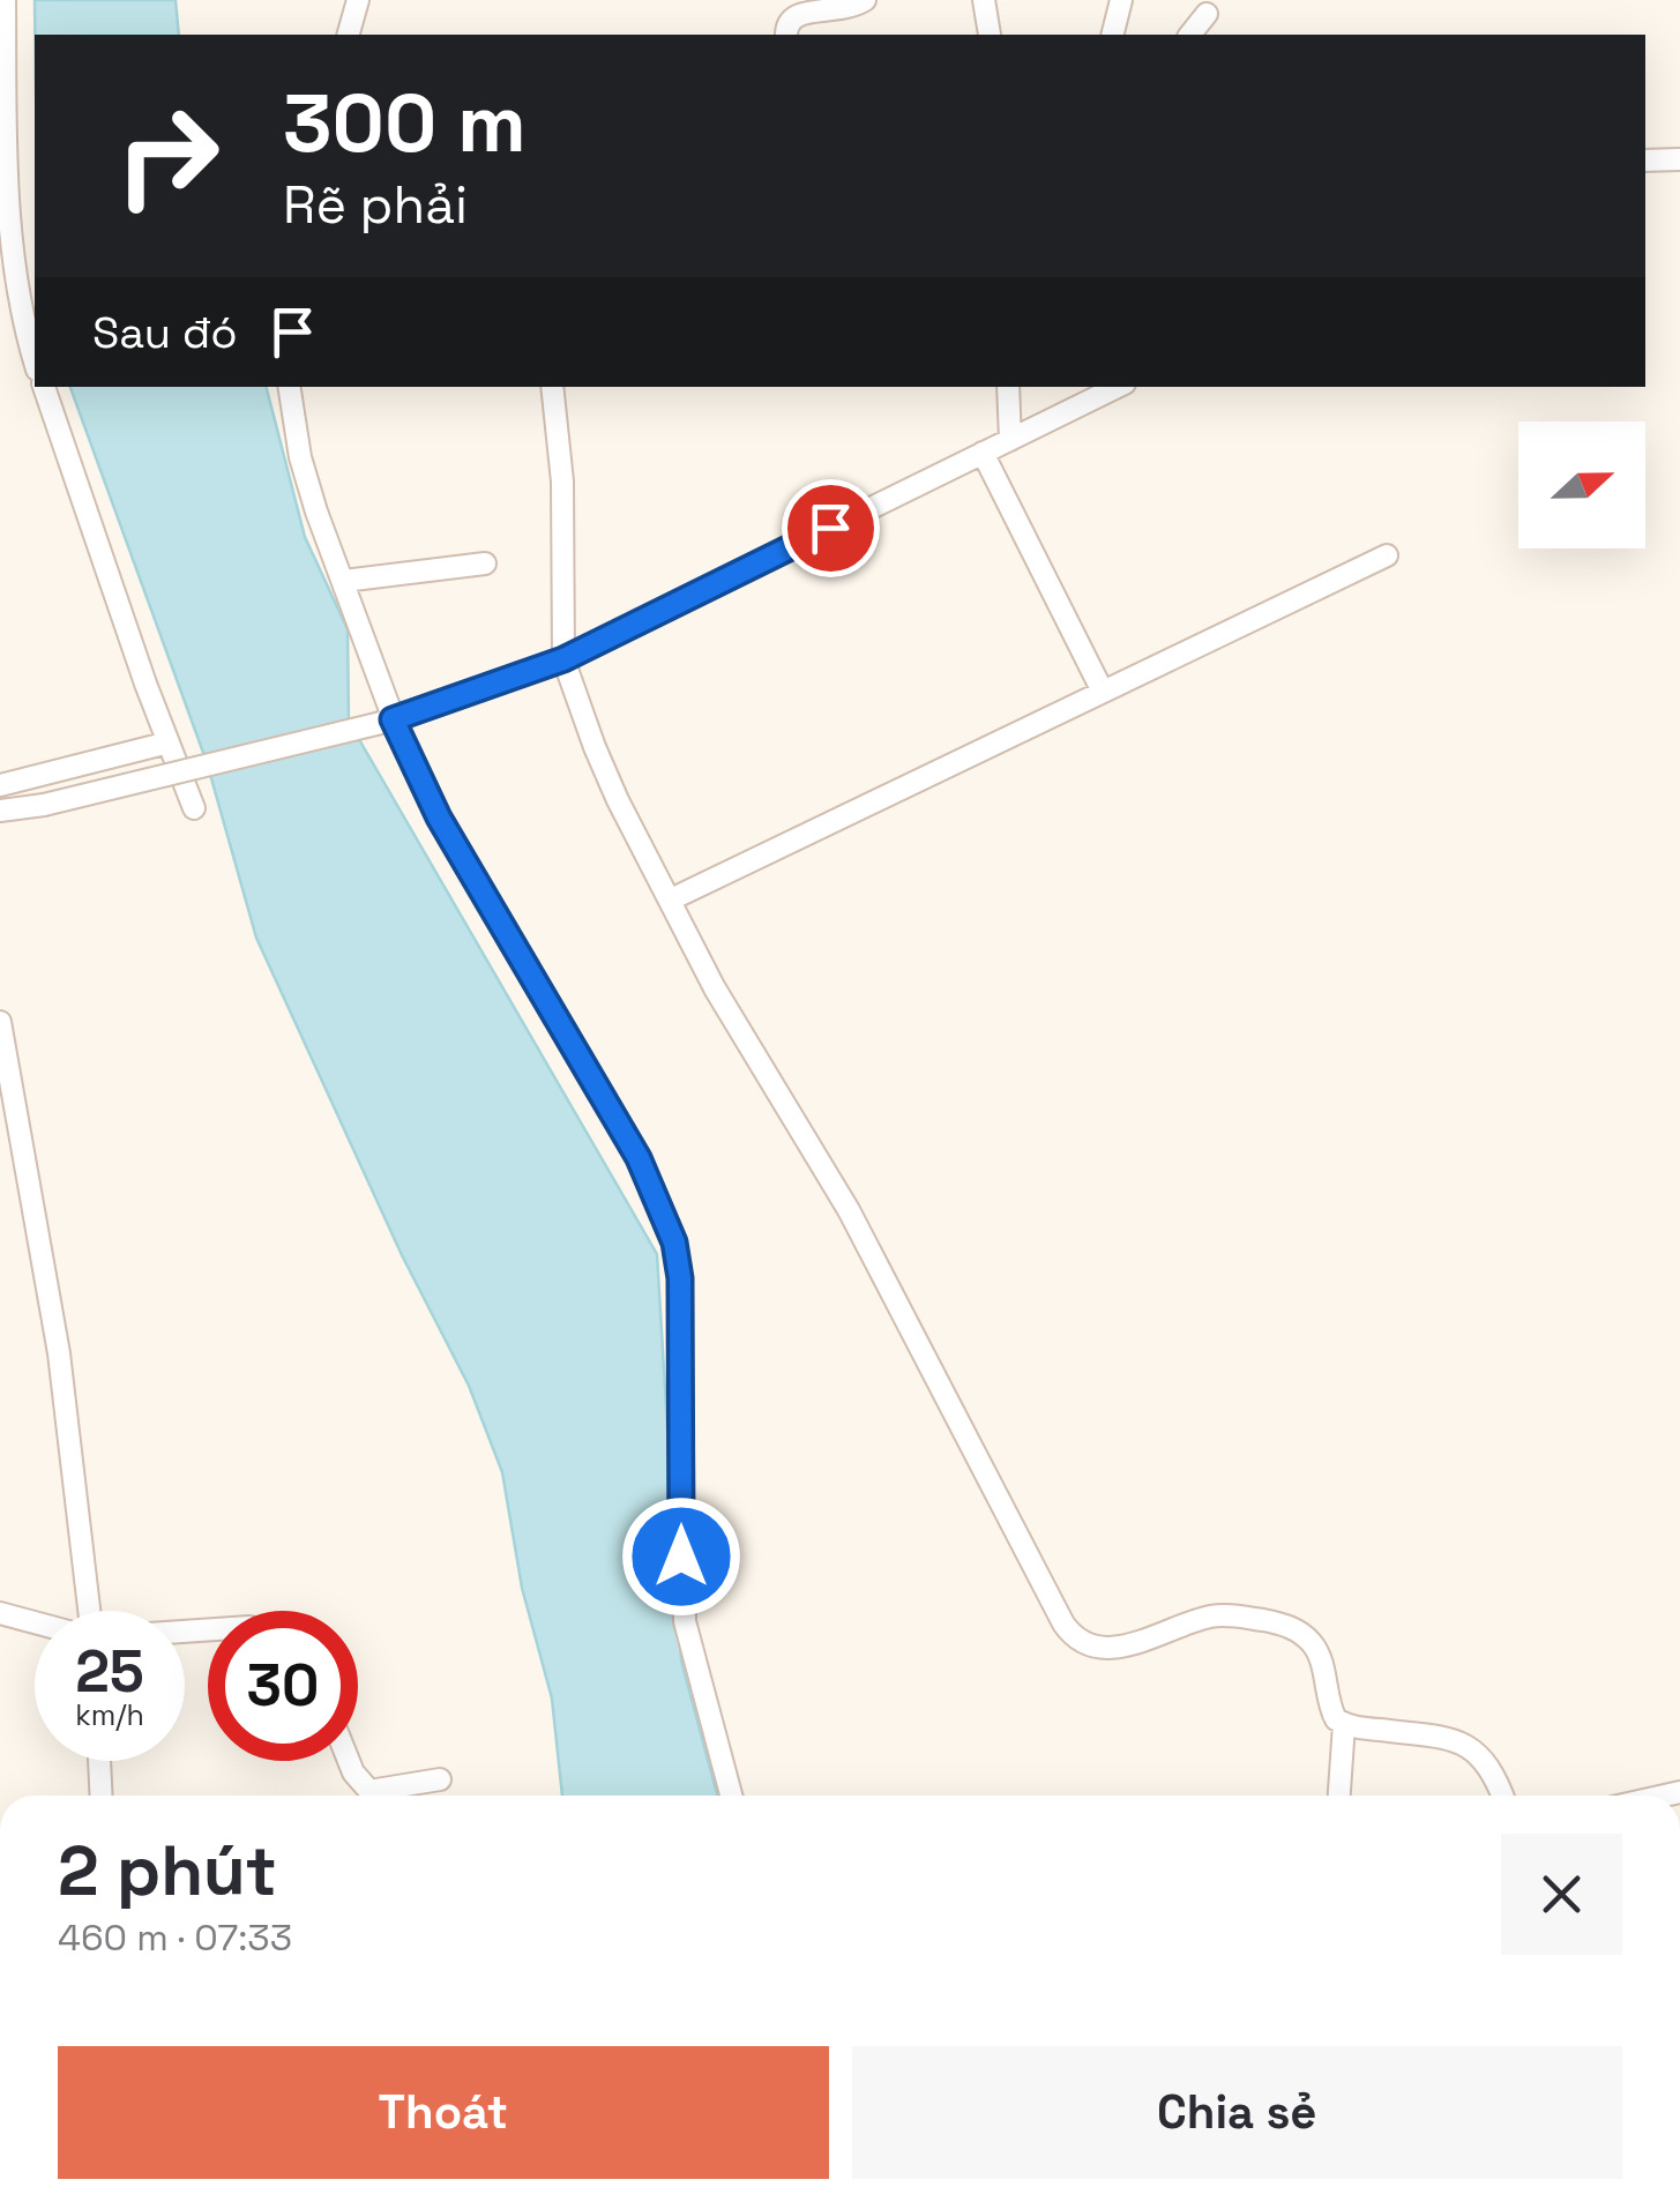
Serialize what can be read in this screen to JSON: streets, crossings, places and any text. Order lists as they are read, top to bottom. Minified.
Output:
{"north":"right","page":{"turn":["300 m","Rẽ phải"],"then":"Sau đó","speed":"25 km/h","limit":"30","heading":["2 phút","460 m · 07:33"],"buttons":["Thoát","Chia sẻ"]}}
